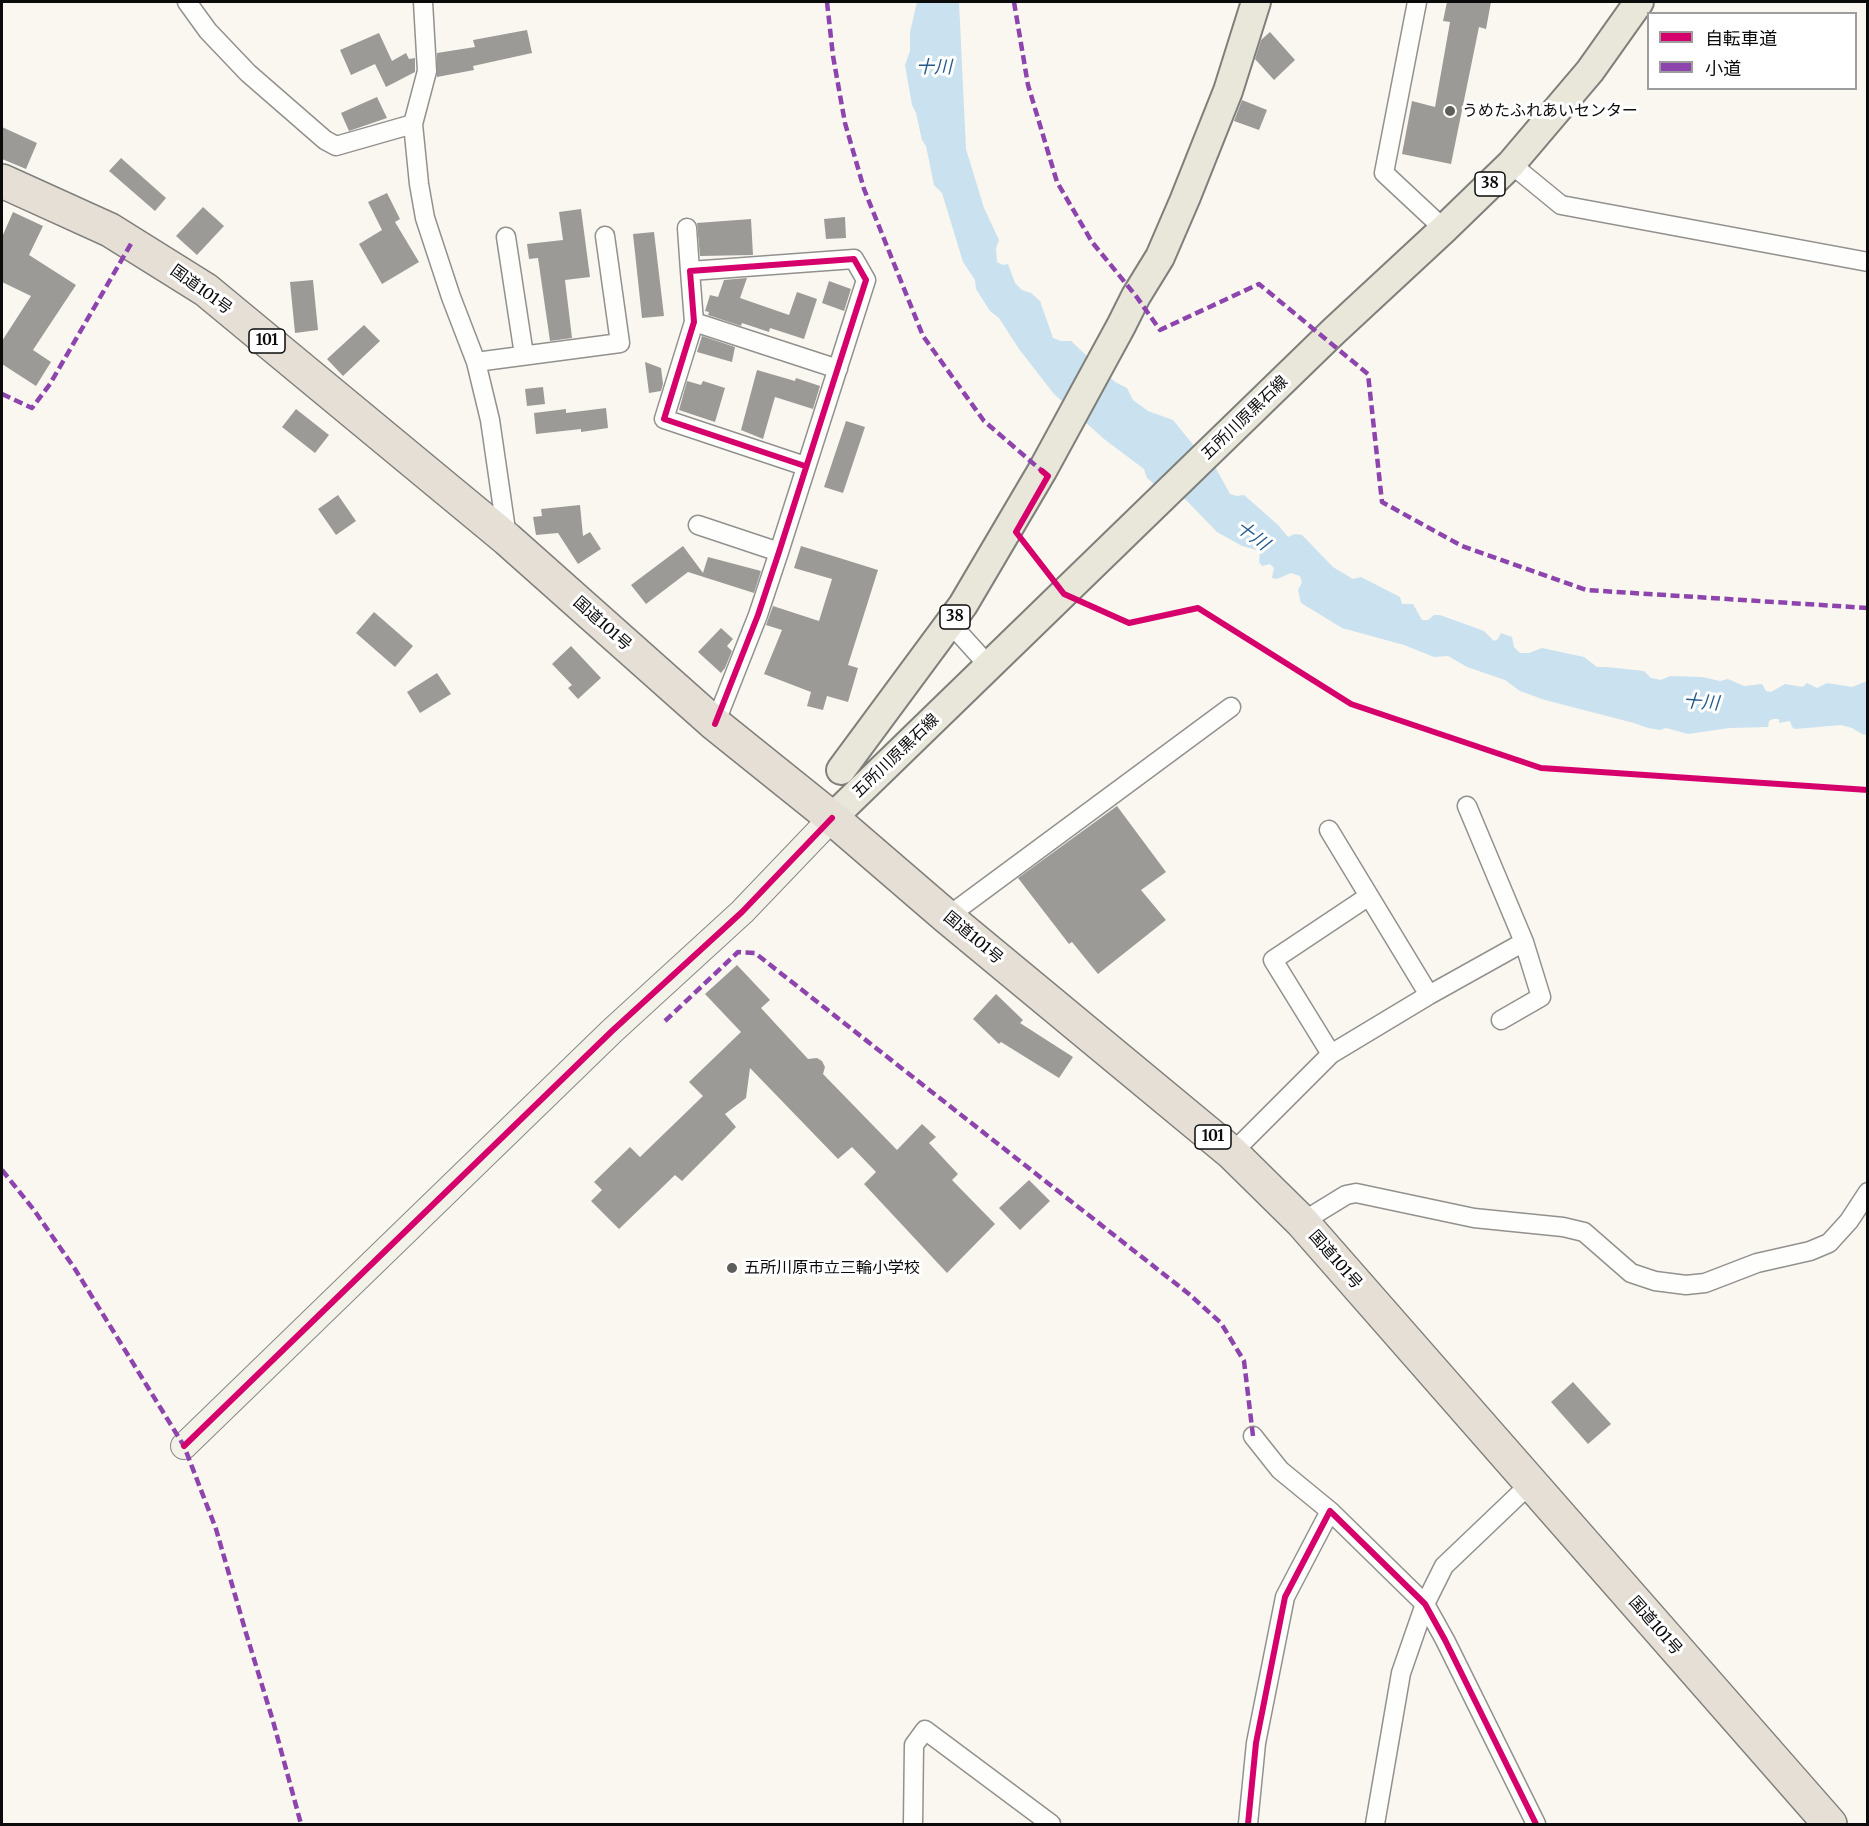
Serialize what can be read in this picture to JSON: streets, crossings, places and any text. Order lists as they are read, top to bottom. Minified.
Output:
{"streets":{"highway":["国道101号","101"],"main road":["38","五所川原黒石線"]},"crossings":[["国道101号","五所川原黒石線"]],"water":["十川"],"places":["うめたふれあいセンター","五所川原市立三輪小学校"],"legend":["自転車道","小道"]}
